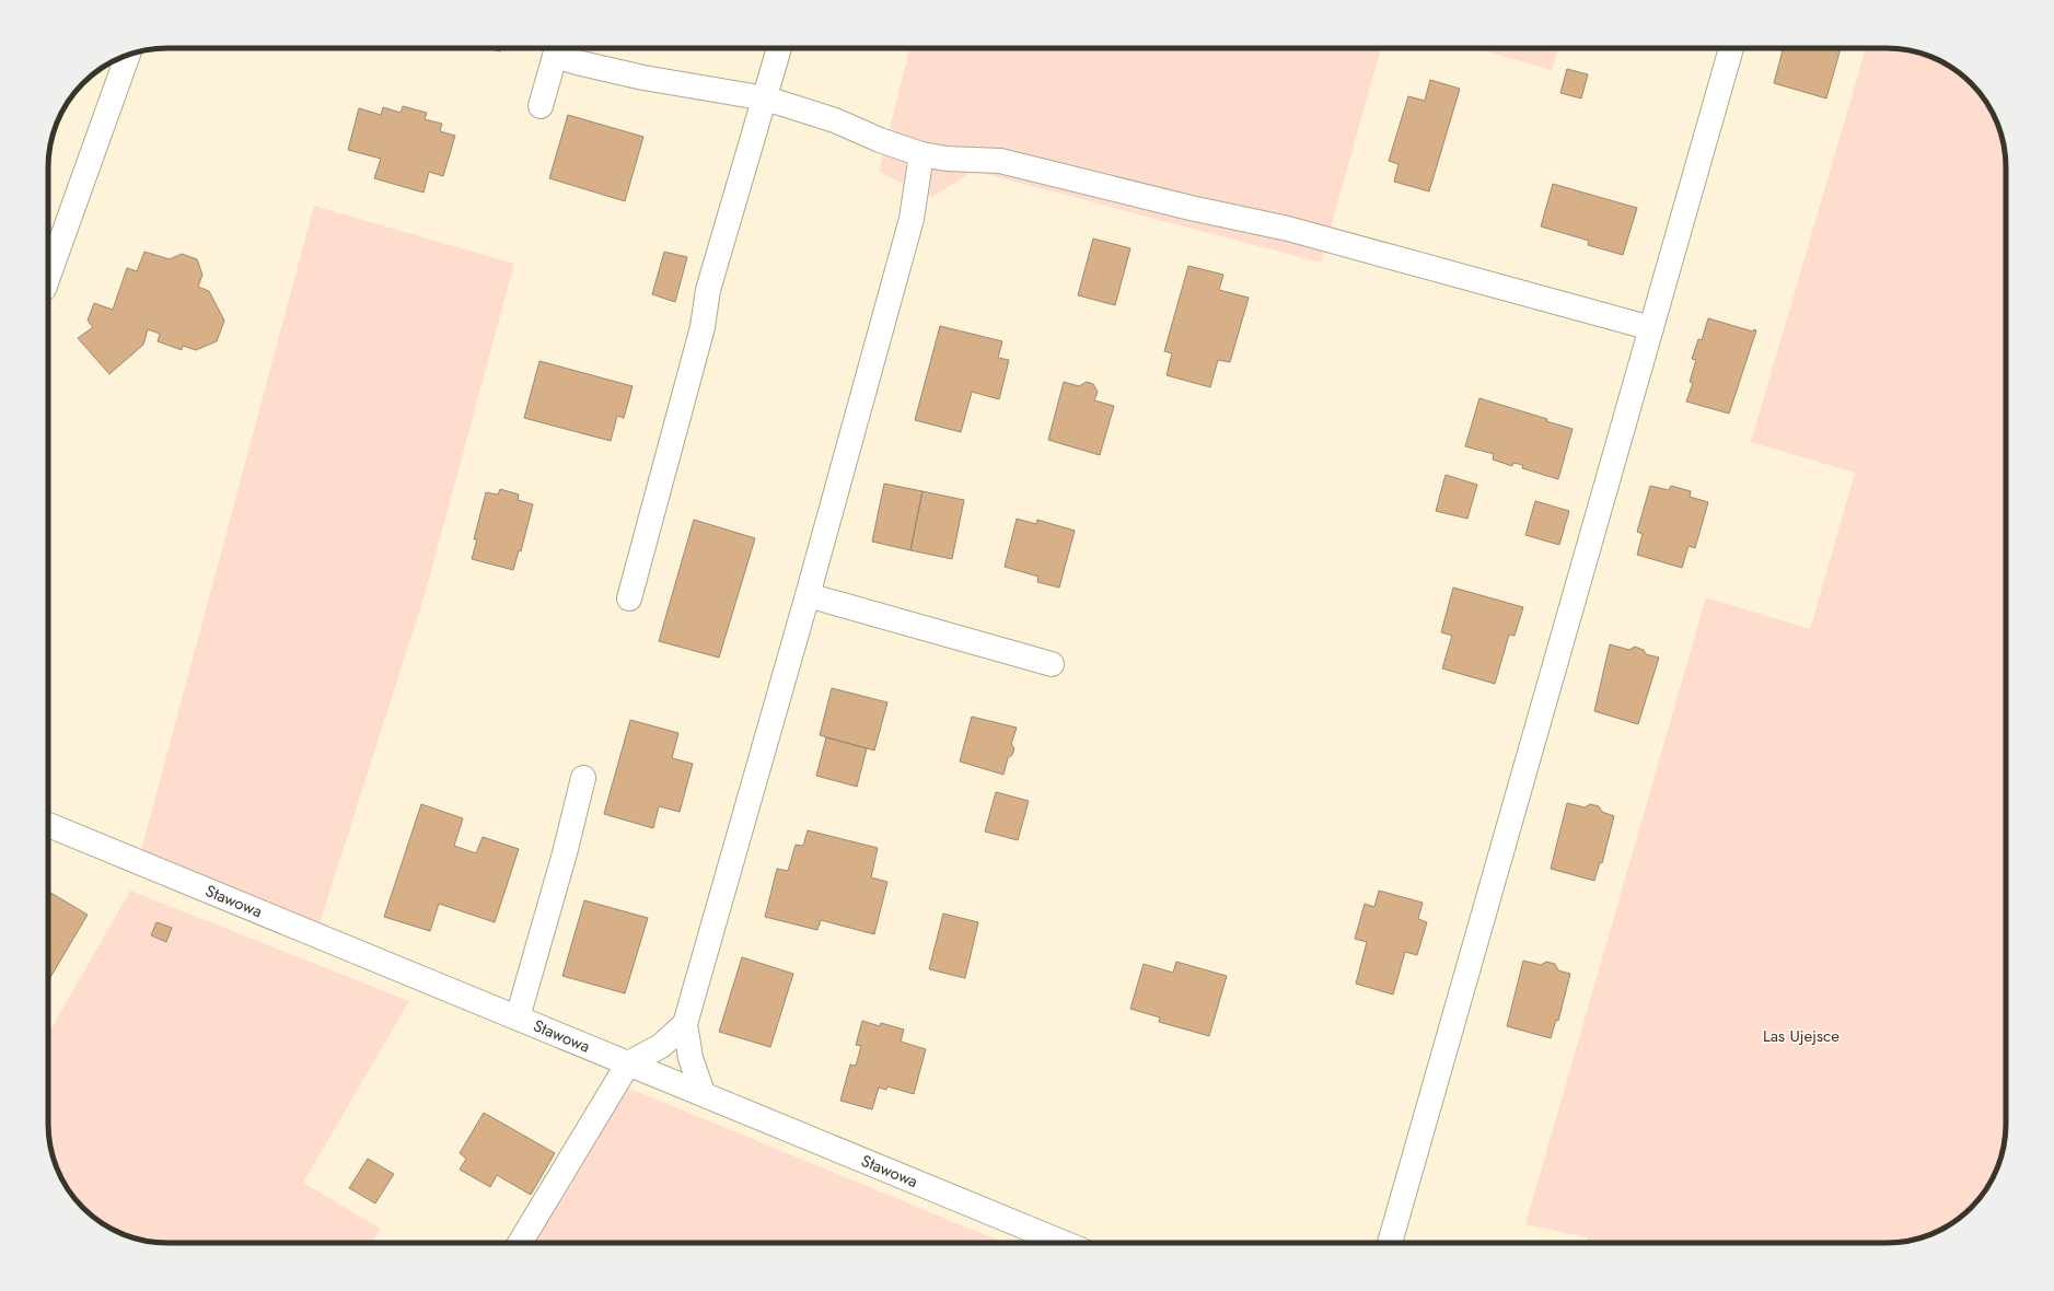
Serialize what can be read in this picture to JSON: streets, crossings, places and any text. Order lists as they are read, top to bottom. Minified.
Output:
{"streets":{"street":["Stawowa"]},"parks":["Las Ujejsce"]}
